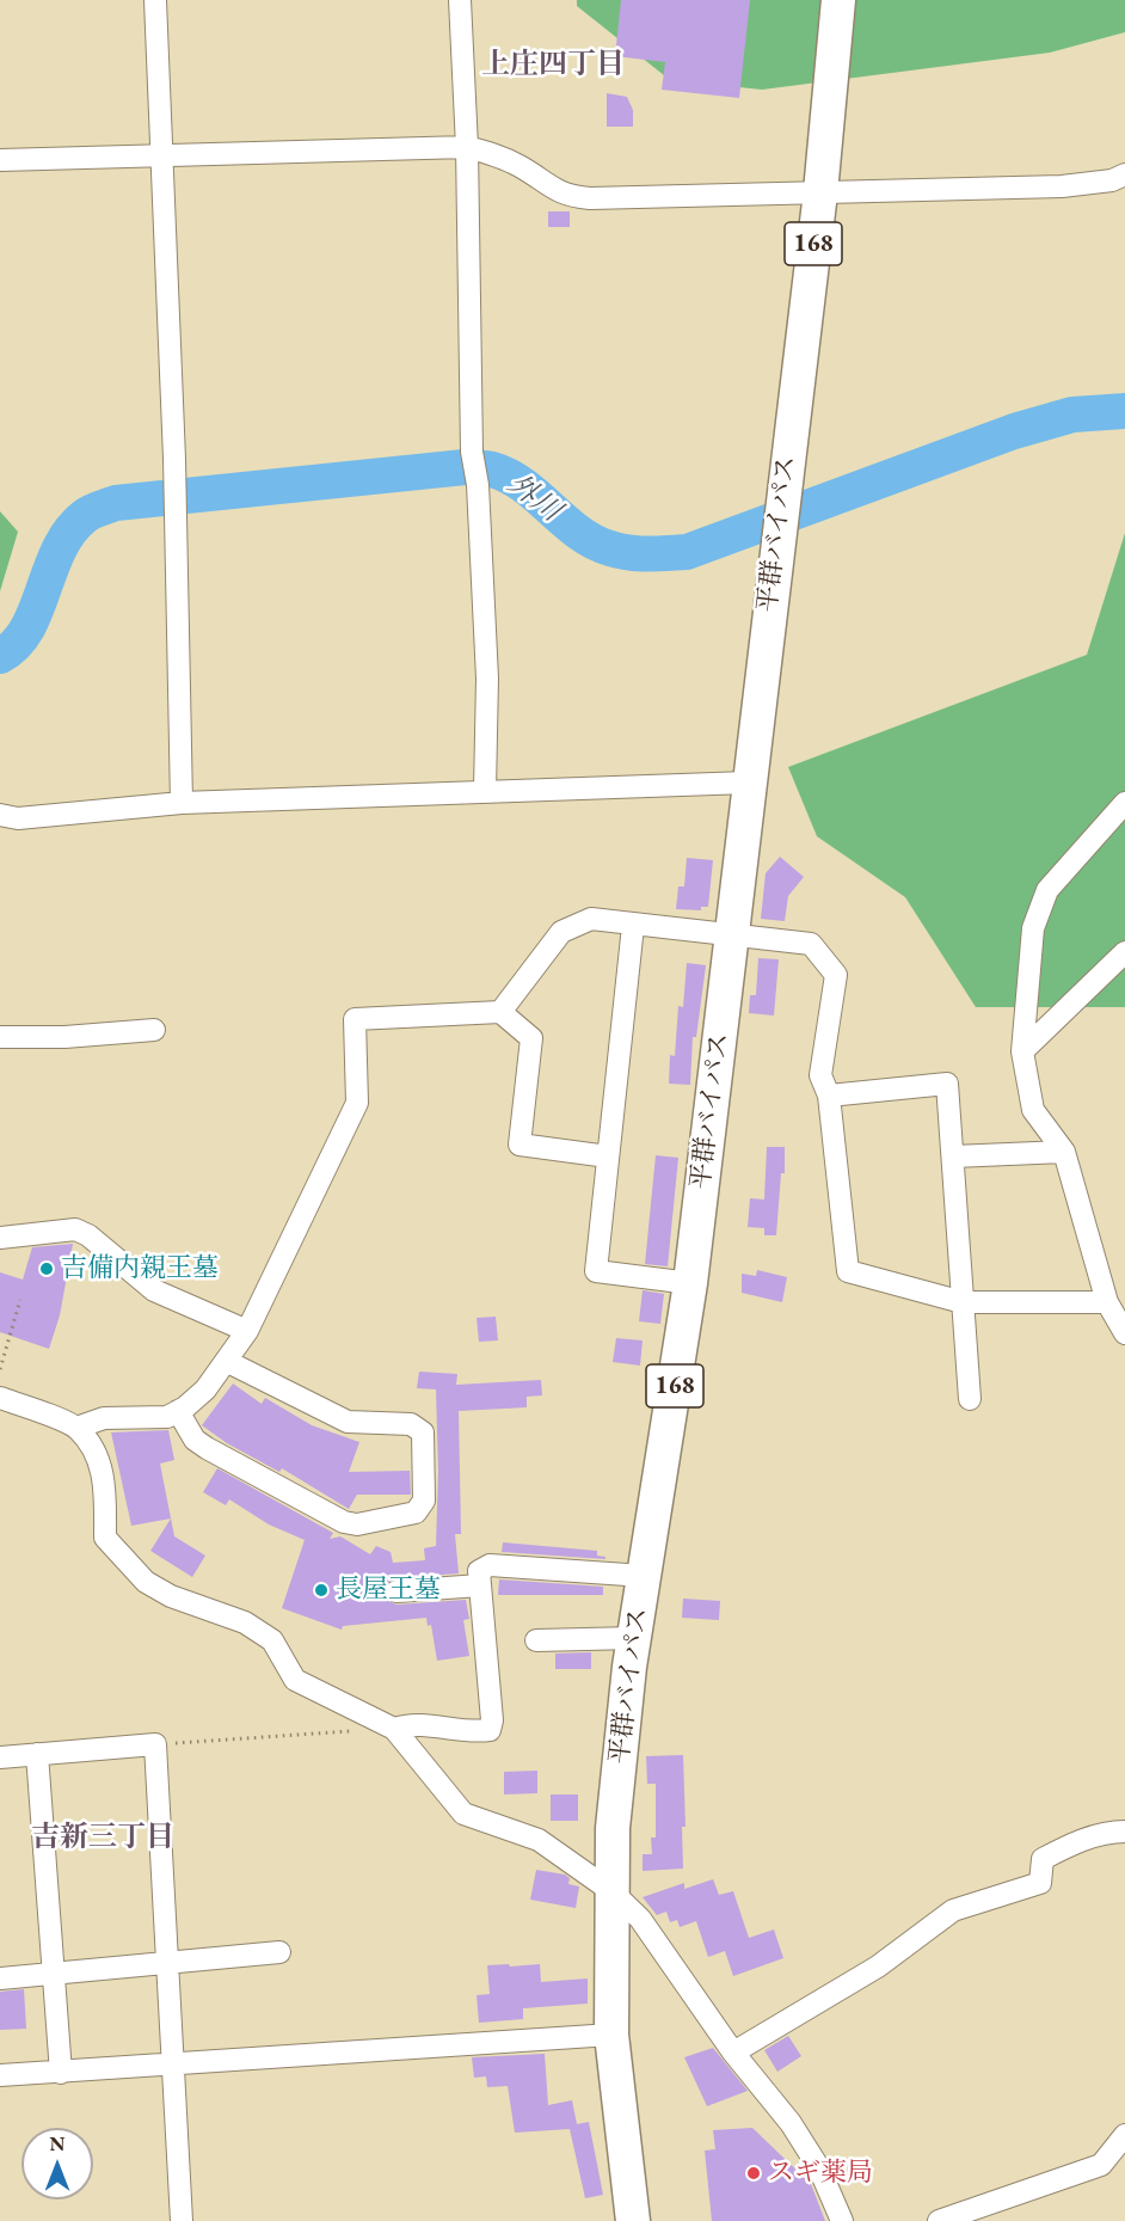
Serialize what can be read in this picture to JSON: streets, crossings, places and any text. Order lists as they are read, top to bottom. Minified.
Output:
{"streets":{"highway":["168","平群バイパス"]},"districts":["上庄四丁目","吉新三丁目"],"water":["外川"],"places":["吉備内親王墓","長屋王墓","スギ薬局"],"north":"top"}
